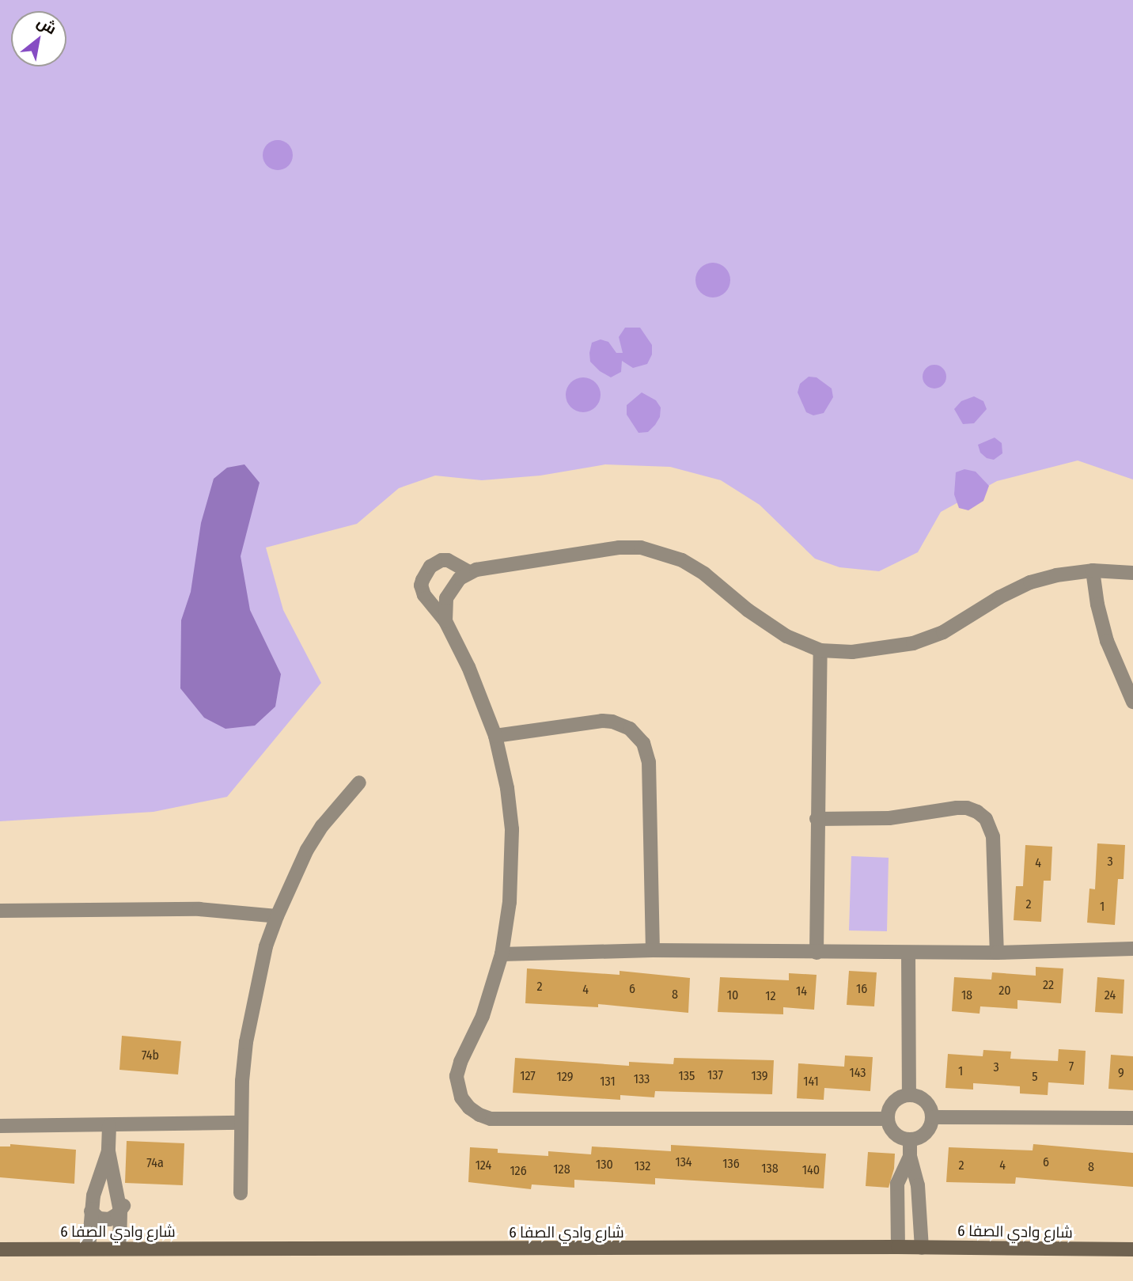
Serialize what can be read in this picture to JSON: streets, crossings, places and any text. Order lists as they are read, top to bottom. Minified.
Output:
{"streets":{"main road":["شارع وادي الصفا 6"]},"house_numbers":["3","4","2","1","22","2","6","16","4","20","14","8","10","18","24","12","74b","7","3","1","143","9","137","127","135","139","129","5","133","131","141","134","6","74a","136","130","124","2","4","132","8","138","128","140","126"],"north":"top right"}
